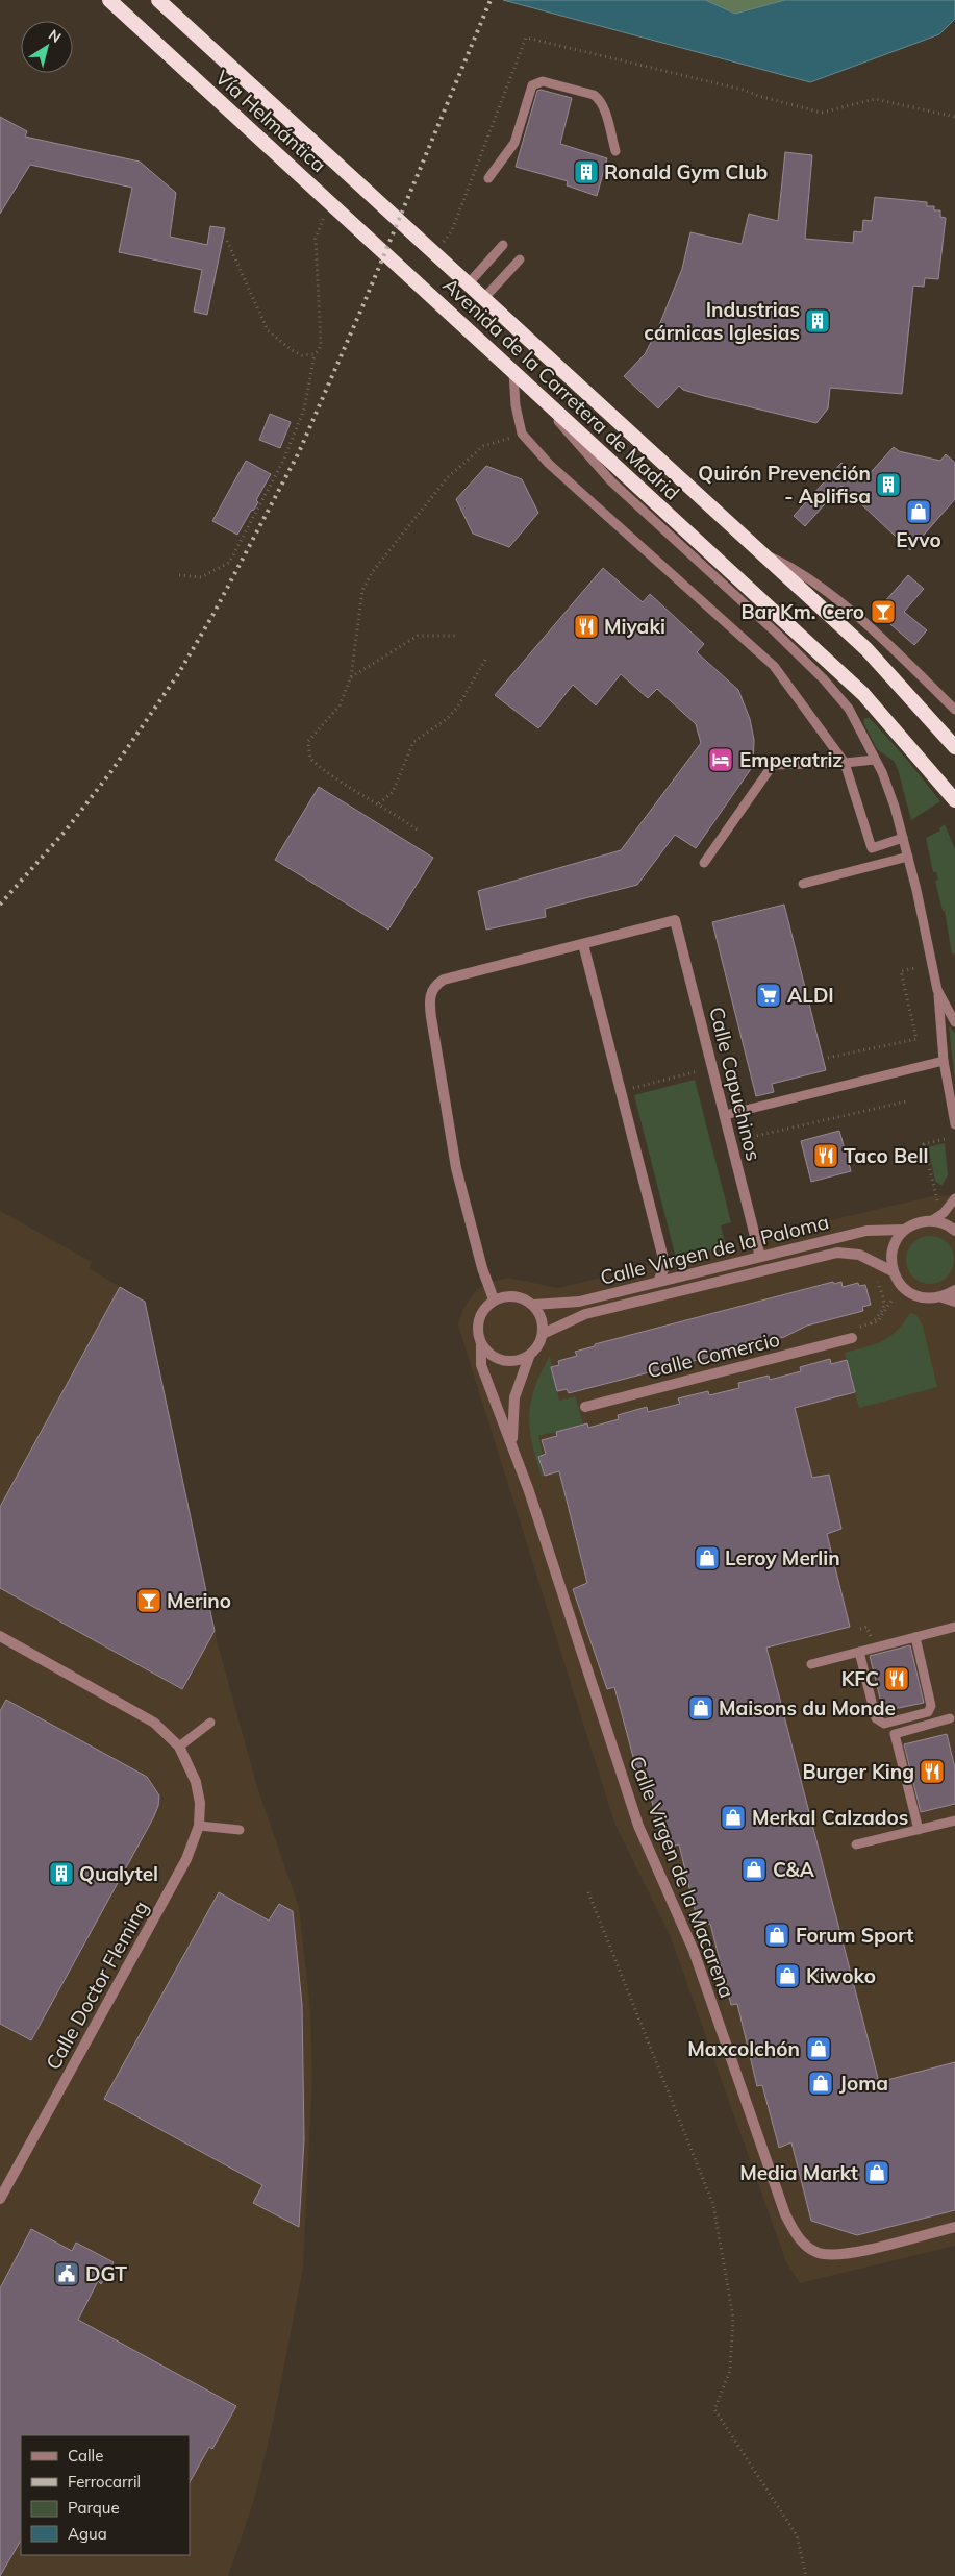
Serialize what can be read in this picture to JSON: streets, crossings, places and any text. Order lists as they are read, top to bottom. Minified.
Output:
{"streets":{"highway":["Vía Helmántica","Avenida de la Carretera de Madrid"],"street":["Calle Capuchinos","Calle Virgen de la Paloma","Calle Comercio","Calle Virgen de la Macarena","Calle Doctor Fleming"]},"crossings":[["Vía Helmántica","Avenida de la Carretera de Madrid"],["Calle Capuchinos","Calle Virgen de la Paloma"],["Calle Virgen de la Paloma","Calle Virgen de la Macarena"]],"places":{"building":["Ronald Gym Club","Industrias cárnicas Iglesias","Quirón Prevención - Aplifisa","Qualytel"],"shop":["Evvo","Leroy Merlin","Maisons du Monde","Merkal Calzados","C&A","Forum Sport","Kiwoko","Maxcolchón","Joma","Media Markt"],"bar":["Bar Km. Cero","Merino"],"restaurant":["Miyaki","Taco Bell","KFC","Burger King"],"hotel":["Emperatriz"],"supermarket":["ALDI"],"public building":["DGT"]},"legend":["Calle","Ferrocarril","Parque","Agua"],"north":"top right"}
